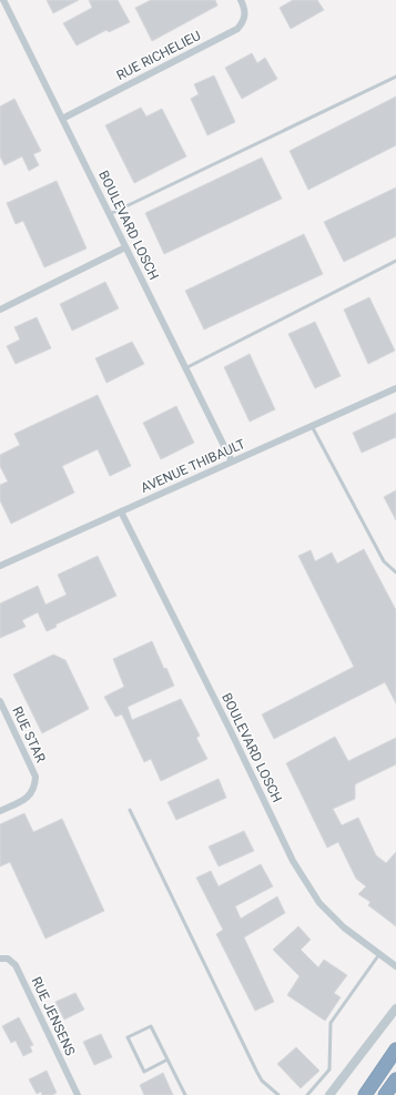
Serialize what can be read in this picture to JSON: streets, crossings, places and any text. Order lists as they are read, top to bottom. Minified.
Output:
{"streets":{"street":["RUE RICHELIEU","BOULEVARD LOSCH","AVENUE THIBAULT","RUE STAR","RUE JENSENS"]},"crossings":[["RUE RICHELIEU","BOULEVARD LOSCH"],["BOULEVARD LOSCH","AVENUE THIBAULT"]]}
